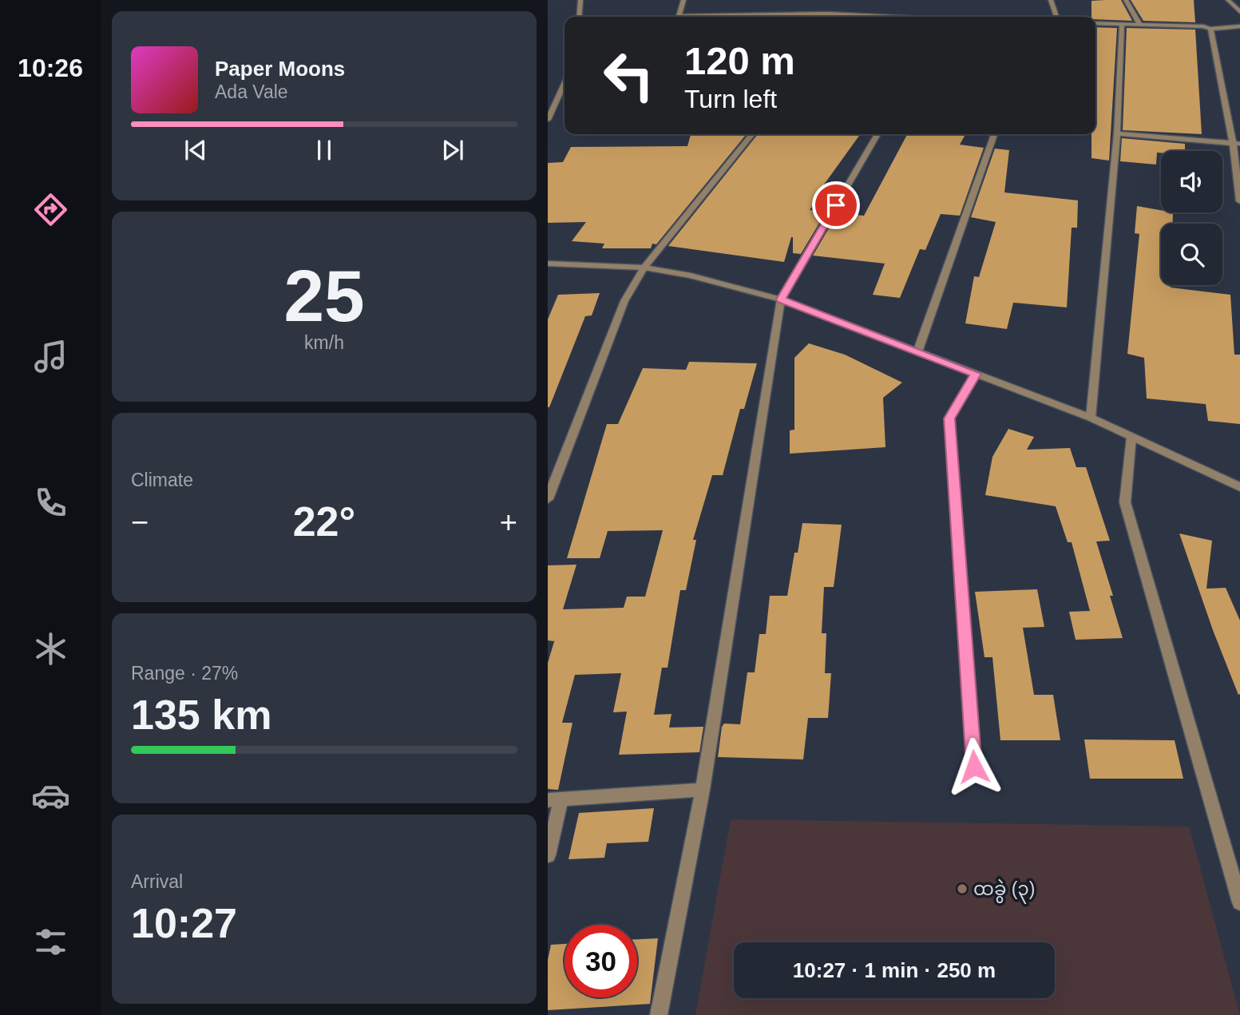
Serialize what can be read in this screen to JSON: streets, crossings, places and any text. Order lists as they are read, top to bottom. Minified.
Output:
{"places":["ထခွဲ (၃)"],"page":{"tabs":"10:26","turn":["120 m","Turn left"],"song":["Paper Moons","Ada Vale"],"tile":[["25","km/h"],"Climate",["Range · 27%","135 km"],["Arrival","10:27"]],"heat":["−","22°","+"],"limit":"30","trip":"10:27 · 1 min · 250 m"}}
